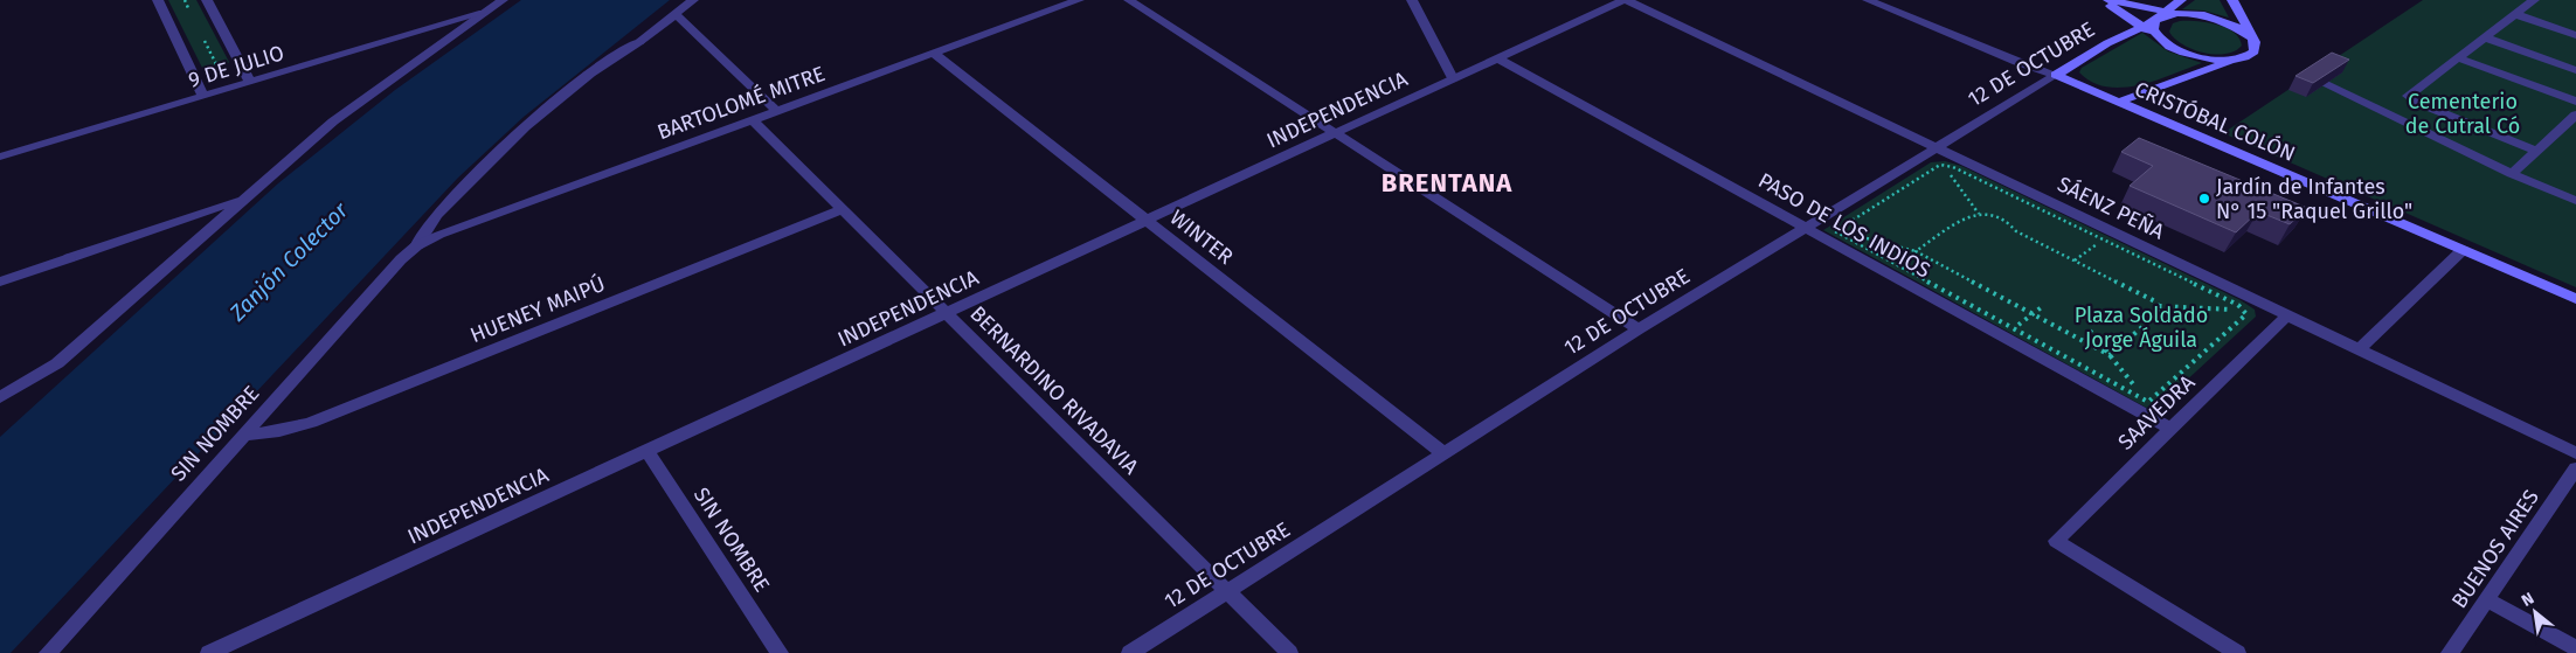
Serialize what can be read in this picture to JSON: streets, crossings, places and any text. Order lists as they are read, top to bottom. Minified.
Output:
{"streets":{"main road":["12 DE OCTUBRE","CRISTÓBAL COLÓN"],"street":["9 DE JULIO","BARTOLOMÉ MITRE","INDEPENDENCIA","SÁENZ PEÑA","PASO DE LOS INDIOS","WINTER","HUENEY MAIPÚ","BERNARDINO RIVADAVIA","SAAVEDRA","SIN NOMBRE","BUENOS AIRES"]},"crossings":[["12 DE OCTUBRE","CRISTÓBAL COLÓN"],["12 DE OCTUBRE","SÁENZ PEÑA"],["12 DE OCTUBRE","PASO DE LOS INDIOS"],["12 DE OCTUBRE","WINTER"],["12 DE OCTUBRE","BERNARDINO RIVADAVIA"],["BARTOLOMÉ MITRE","WINTER"],["BARTOLOMÉ MITRE","BERNARDINO RIVADAVIA"],["BARTOLOMÉ MITRE","SIN NOMBRE"],["INDEPENDENCIA","SÁENZ PEÑA"],["INDEPENDENCIA","PASO DE LOS INDIOS"],["INDEPENDENCIA","WINTER"],["INDEPENDENCIA","BERNARDINO RIVADAVIA"],["INDEPENDENCIA","SIN NOMBRE"],["SÁENZ PEÑA","SAAVEDRA"],["PASO DE LOS INDIOS","SAAVEDRA"],["HUENEY MAIPÚ","BERNARDINO RIVADAVIA"],["HUENEY MAIPÚ","SIN NOMBRE"]],"districts":["BRENTANA"],"water":["Zanjón Colector"],"parks":["Cementerio de Cutral Có","Plaza Soldado Jorge Águila"],"places":["Jardín de Infantes N° 15 \"Raquel Grillo\""],"north":"top left"}
